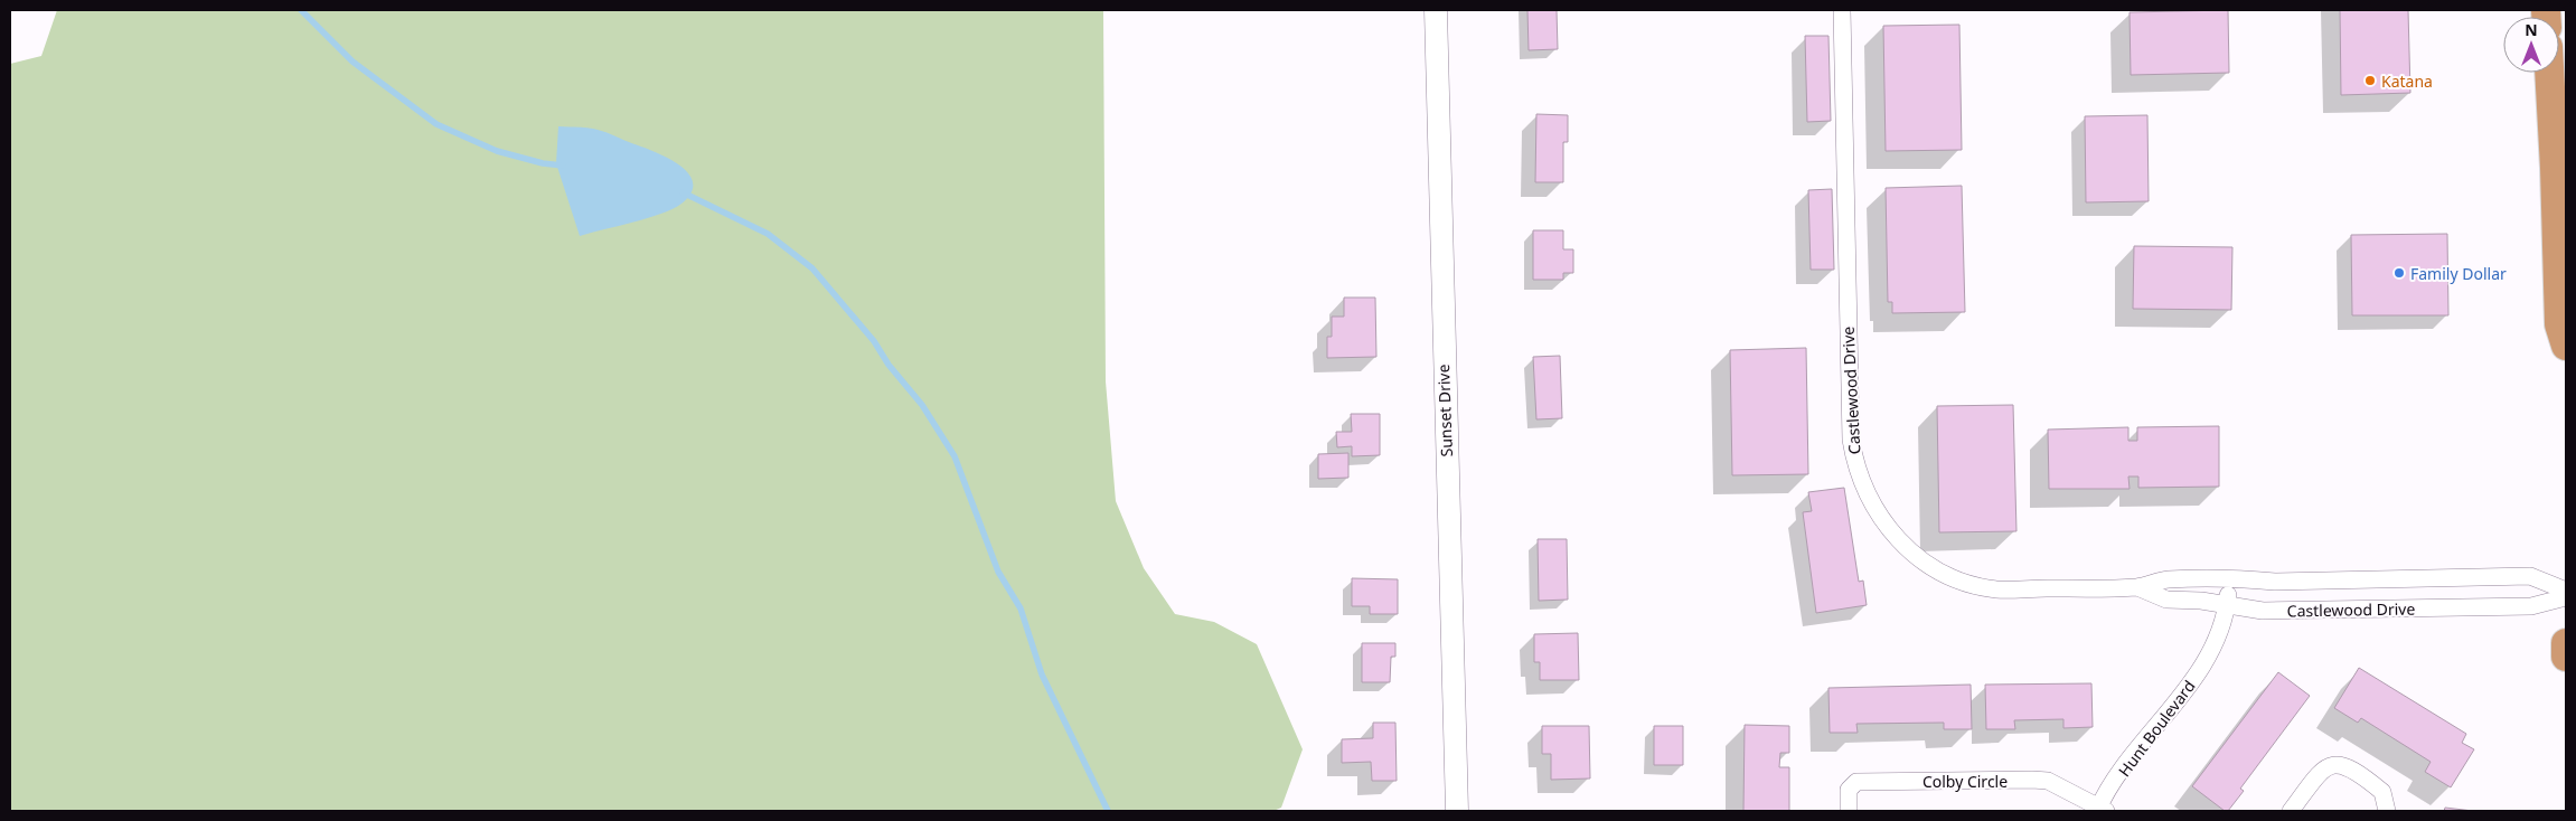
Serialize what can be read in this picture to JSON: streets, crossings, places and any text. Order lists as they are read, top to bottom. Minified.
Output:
{"streets":{"street":["Castlewood Drive","Sunset Drive","Hunt Boulevard","Colby Circle"]},"crossings":[["Castlewood Drive","Hunt Boulevard"],["Hunt Boulevard","Colby Circle"]],"places":["Katana","Family Dollar"],"north":"top"}
